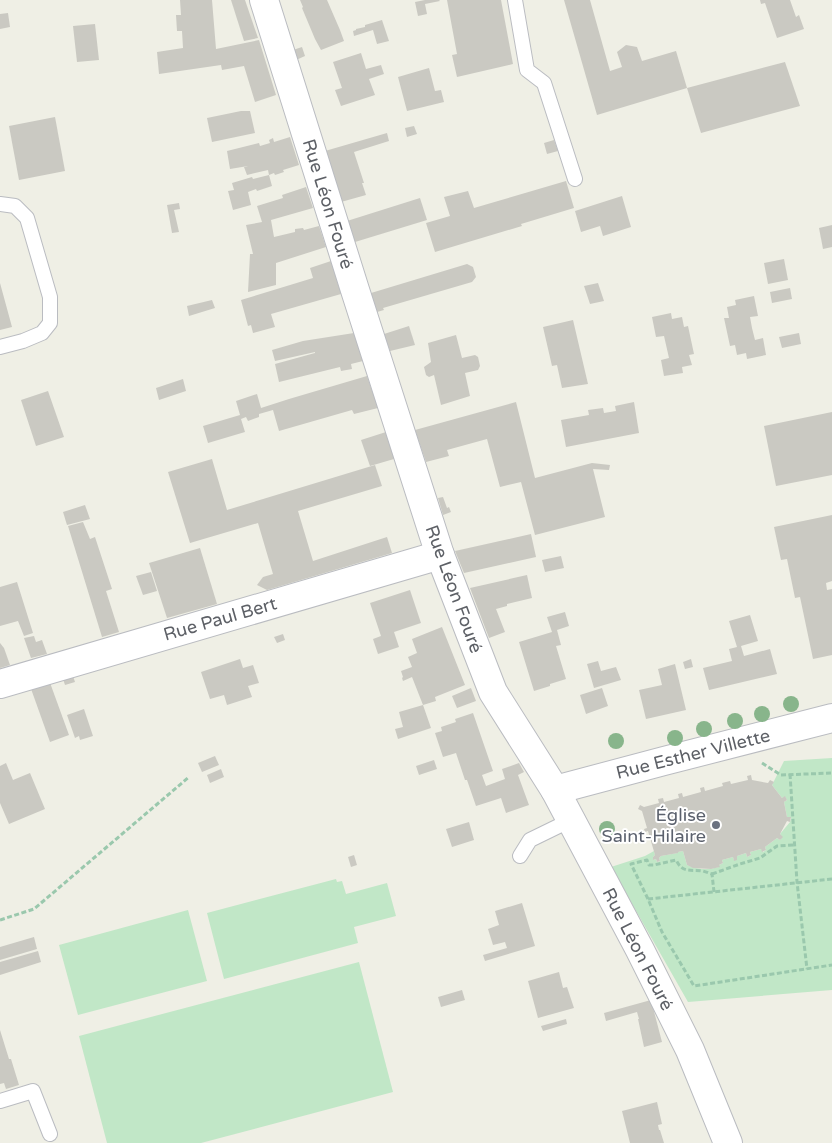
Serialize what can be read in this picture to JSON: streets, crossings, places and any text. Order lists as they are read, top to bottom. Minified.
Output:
{"streets":{"street":["Rue Léon Fouré","Rue Paul Bert","Rue Esther Villette"]},"crossings":[["Rue Léon Fouré","Rue Paul Bert"],["Rue Léon Fouré","Rue Esther Villette"]],"places":["Église Saint-Hilaire"]}
